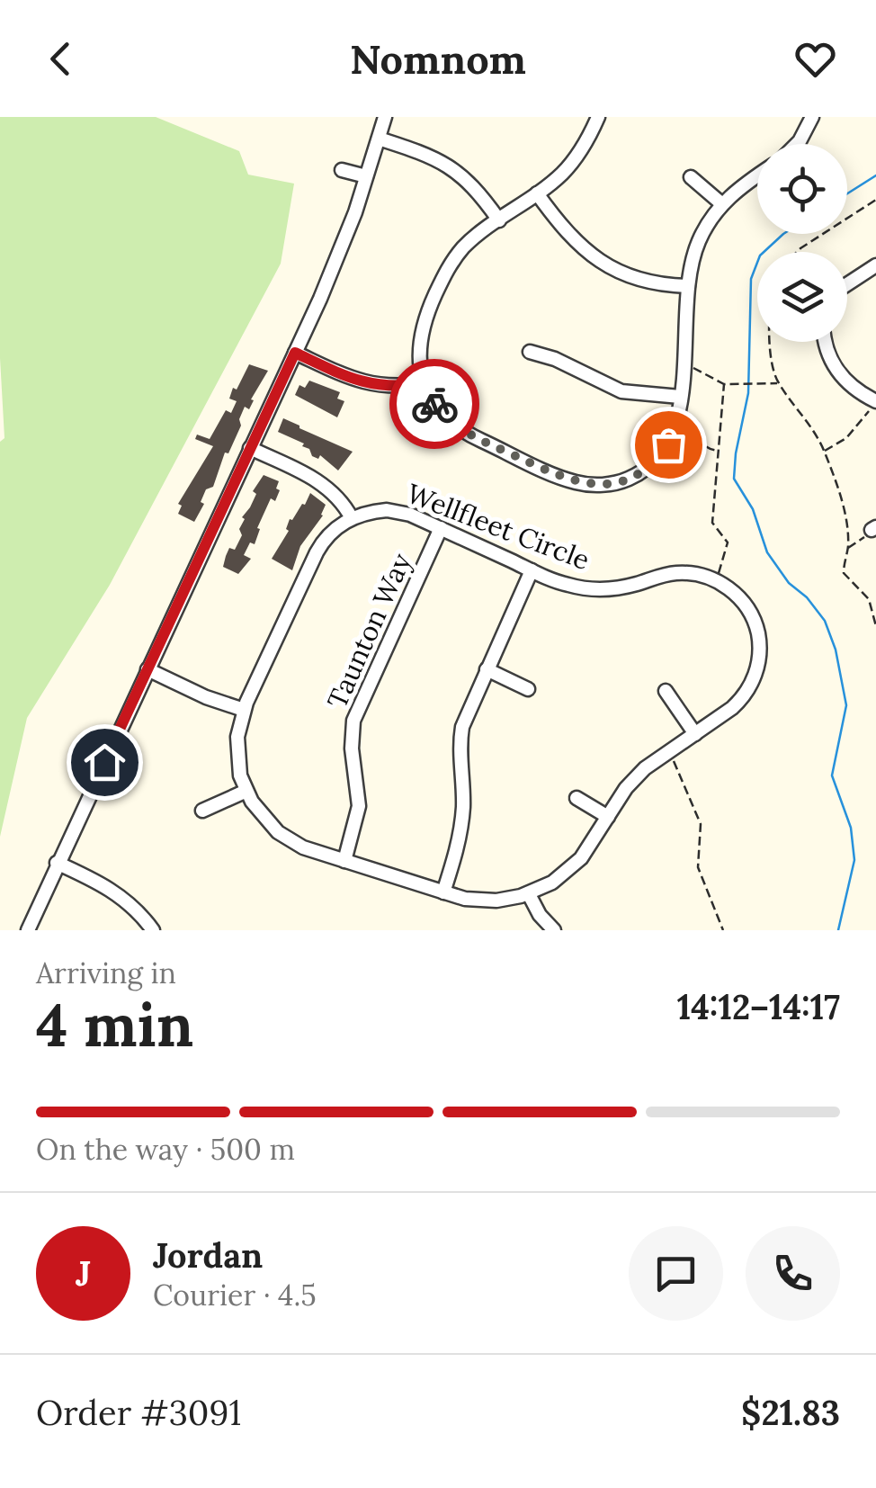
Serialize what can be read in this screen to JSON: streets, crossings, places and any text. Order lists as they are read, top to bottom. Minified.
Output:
{"streets":{"street":["Wellfleet Circle","Taunton Way"]},"crossings":[["Wellfleet Circle","Taunton Way"]],"page":{"header":"Nomnom","heading":["4 min","Arriving in","14:12–14:17"],"panel":["Jordan","Courier · 4.5","Order #3091","$21.83"],"bar":"On the way · 500 m","round":"J"}}
